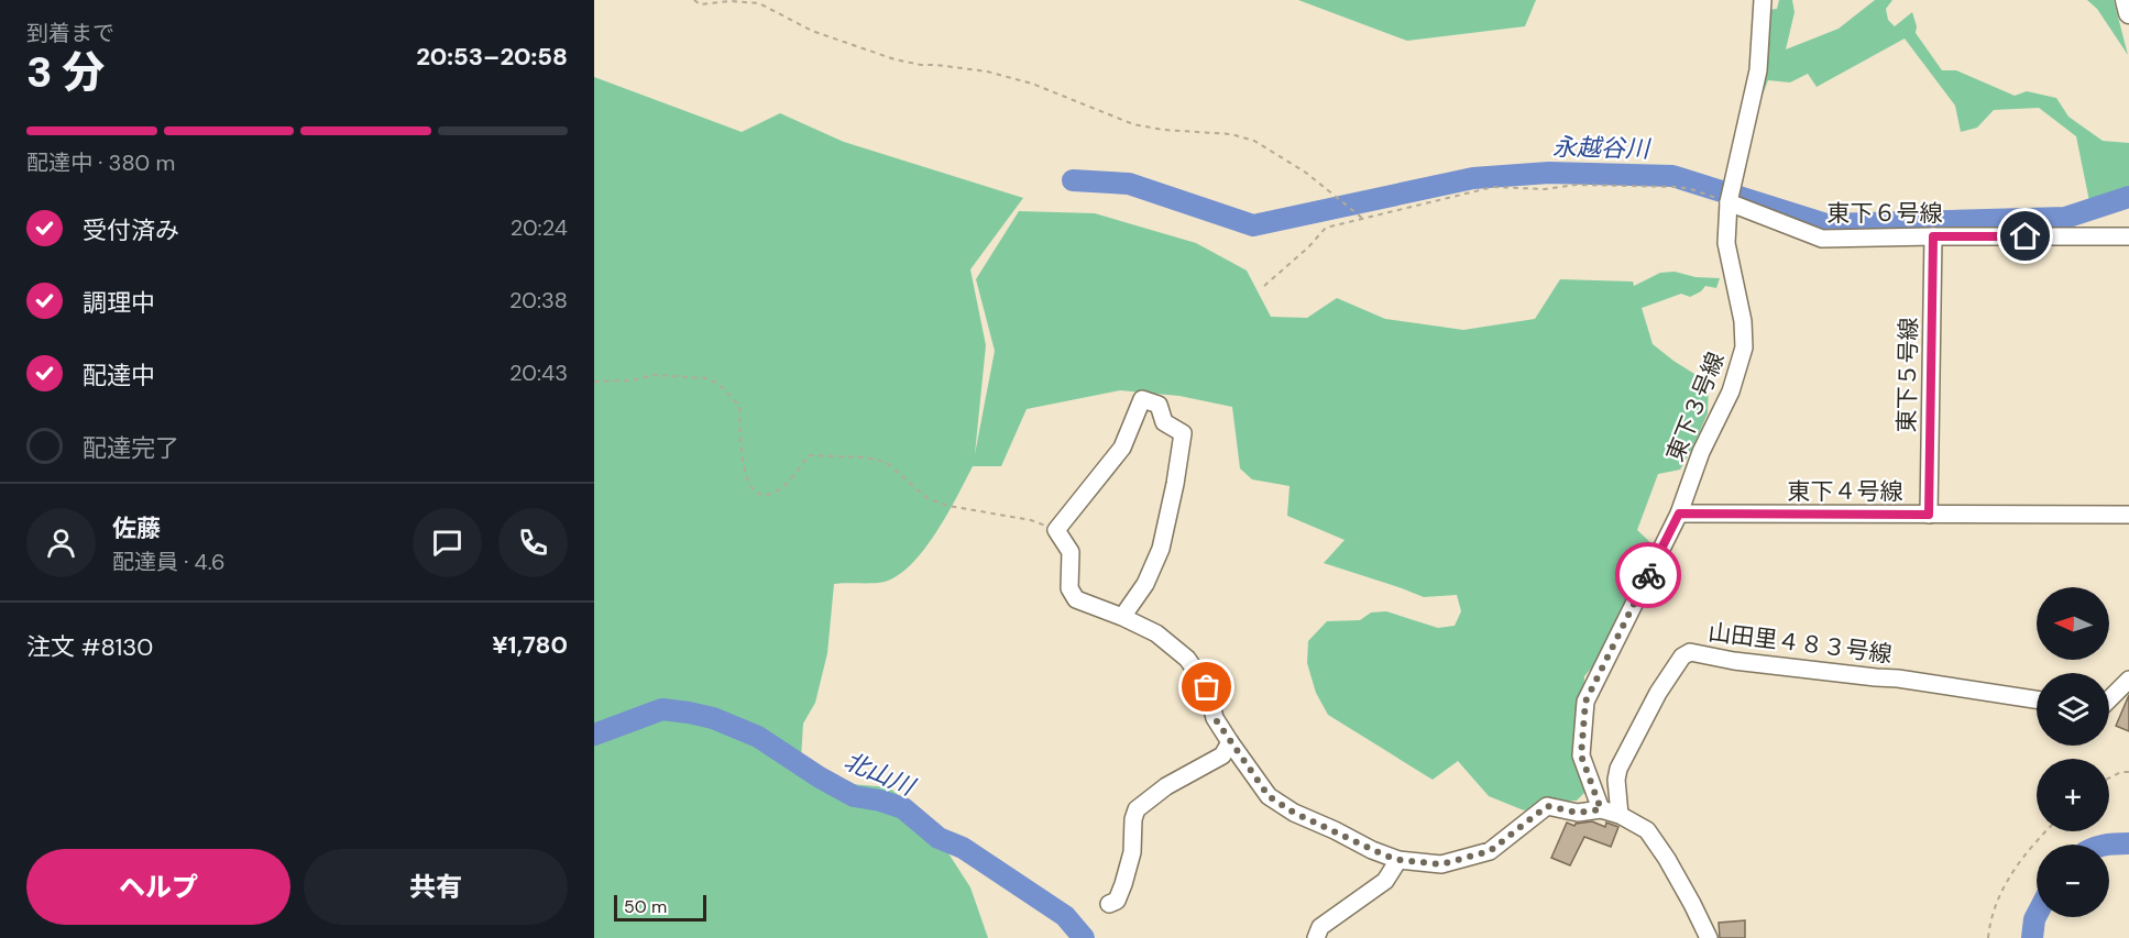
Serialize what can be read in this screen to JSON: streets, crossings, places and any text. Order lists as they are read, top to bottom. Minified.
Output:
{"streets":{"street":["東下６号線","東下５号線","東下３号線","東下４号線","山田里４８３号線"]},"crossings":[["東下６号線","東下５号線"],["東下６号線","東下３号線"],["東下５号線","東下４号線"],["東下３号線","東下４号線"]],"water":["永越谷川","北山川"],"scale_bar":"50 m","north":"left","page":{"heading":["3 分","到着まで","20:53–20:58"],"panel":["佐藤","配達員 · 4.6","注文 #8130","¥1,780"],"bar":"配達中 · 380 m","list":[["受付済み","20:24"],["調理中","20:38"],["配達中","20:43"],"配達完了"],"map_buttons":["+","−"],"buttons":["ヘルプ","共有"],"scale":"50 m"}}
